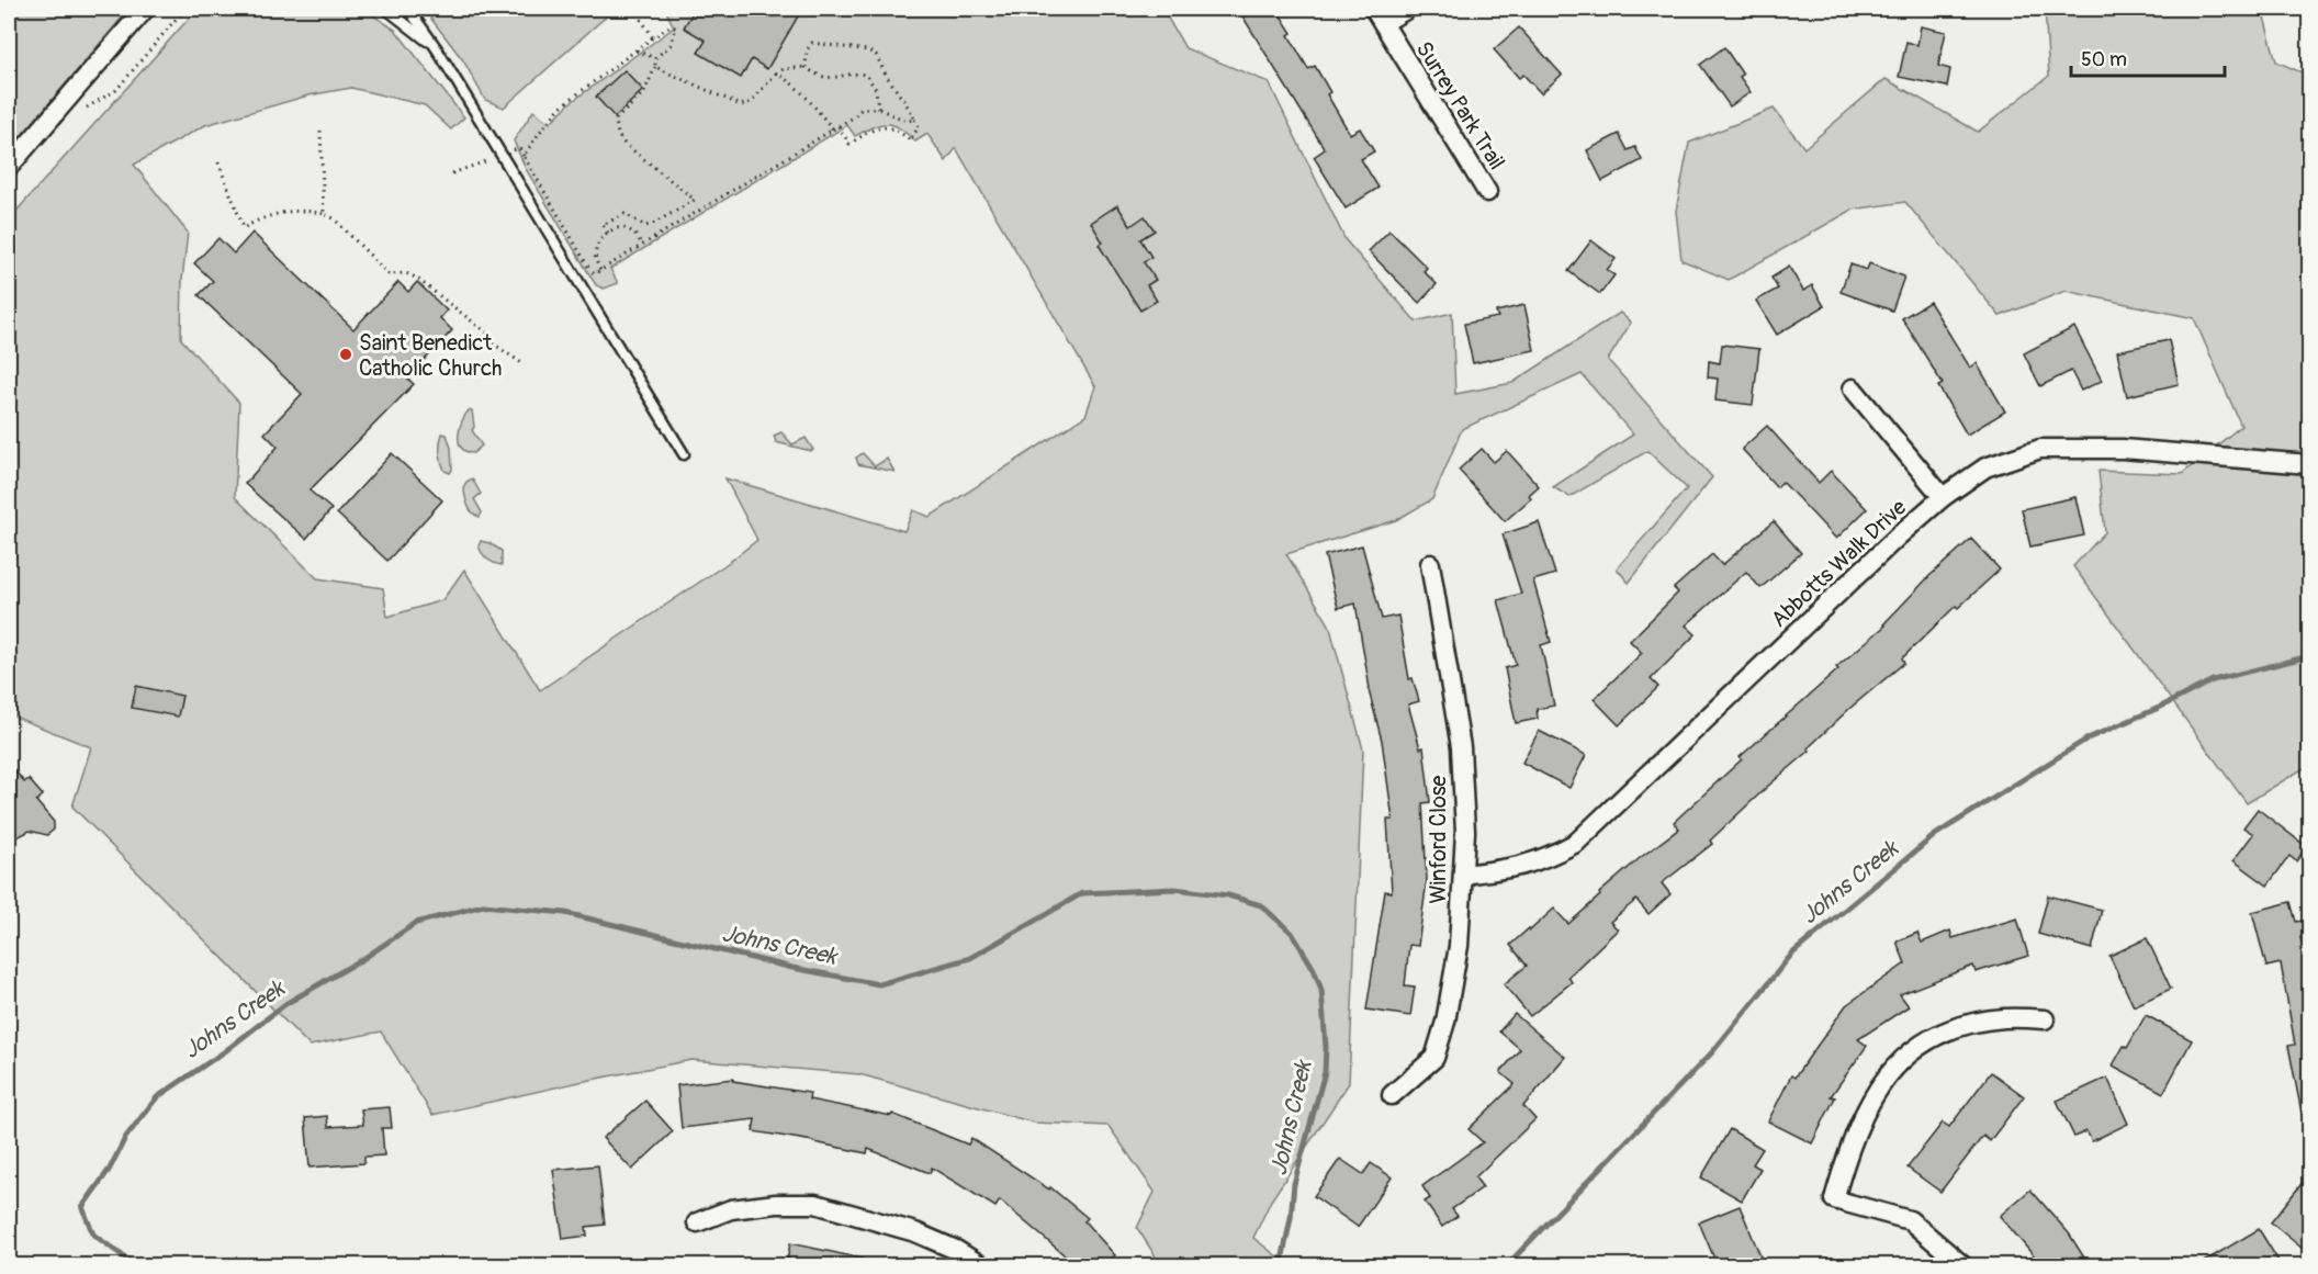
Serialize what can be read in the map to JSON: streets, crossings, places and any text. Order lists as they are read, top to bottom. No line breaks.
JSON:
{"streets":{"street":["Surrey Park Trail","Abbotts Walk Drive","Winford Close"]},"crossings":[["Abbotts Walk Drive","Winford Close"]],"water":["Johns Creek"],"places":["Saint Benedict Catholic Church"],"scale_bar":"50 m"}
